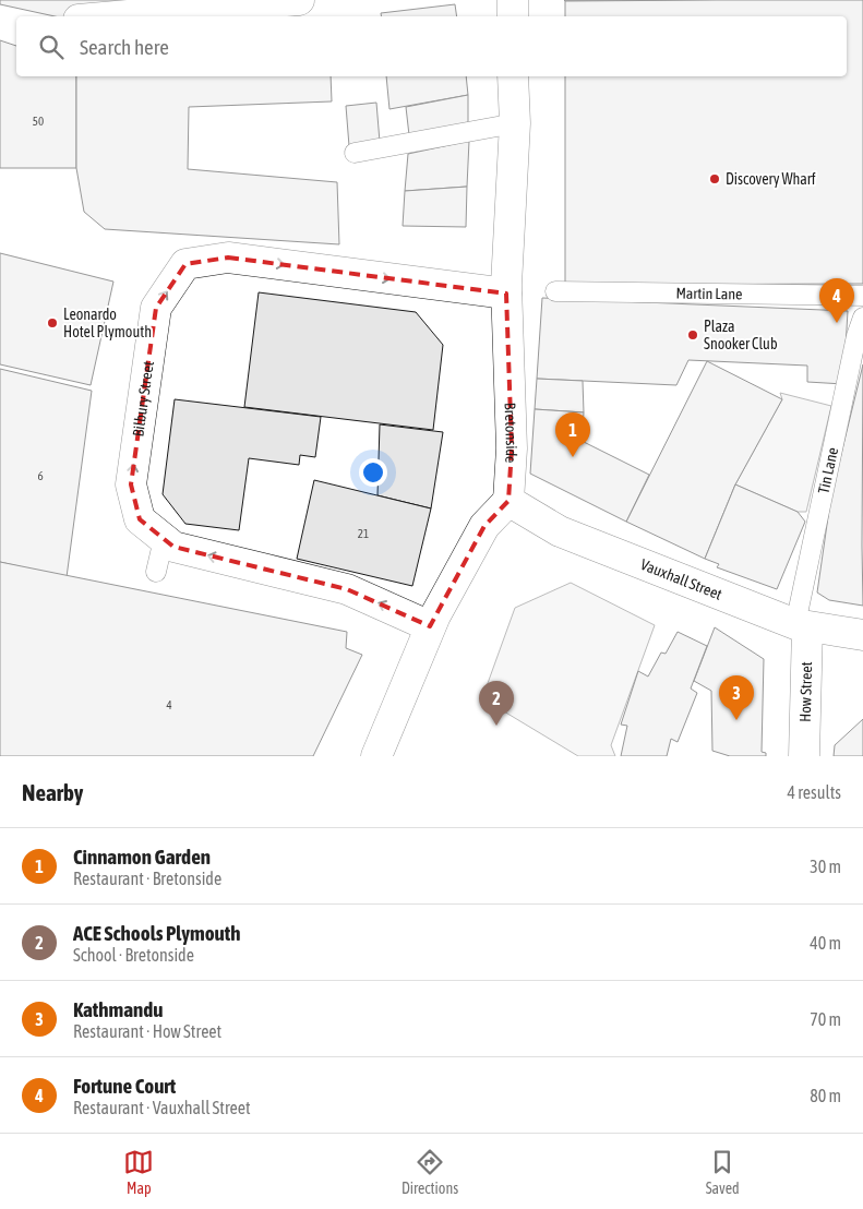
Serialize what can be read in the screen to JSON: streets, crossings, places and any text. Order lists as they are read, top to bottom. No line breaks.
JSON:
{"streets":{"street":["Bilbury Street","Bretonside","Vauxhall Street","How Street"],"lane":["Martin Lane","Tin Lane"]},"crossings":[["Bilbury Street","Bretonside"],["Bretonside","Vauxhall Street"],["Tin Lane","Vauxhall Street"],["Tin Lane","How Street"],["Vauxhall Street","How Street"]],"places":["Discovery Wharf","Leonardo Hotel Plymouth","Plaza Snooker Club"],"house_numbers":["50","6","21","4"],"page":{"search":"Search here","pins":["4","1","3","2"],"heading":["Nearby","4 results"],"list":[{"mark":"1","name":"Cinnamon Garden","note":"Restaurant · Bretonside","value":"30 m"},{"mark":"2","name":"ACE Schools Plymouth","note":"School · Bretonside","value":"40 m"},{"mark":"3","name":"Kathmandu","note":"Restaurant · How Street","value":"70 m"},{"mark":"4","name":"Fortune Court","note":"Restaurant · Vauxhall Street","value":"80 m"}],"nav":["Map","Directions","Saved"]}}
